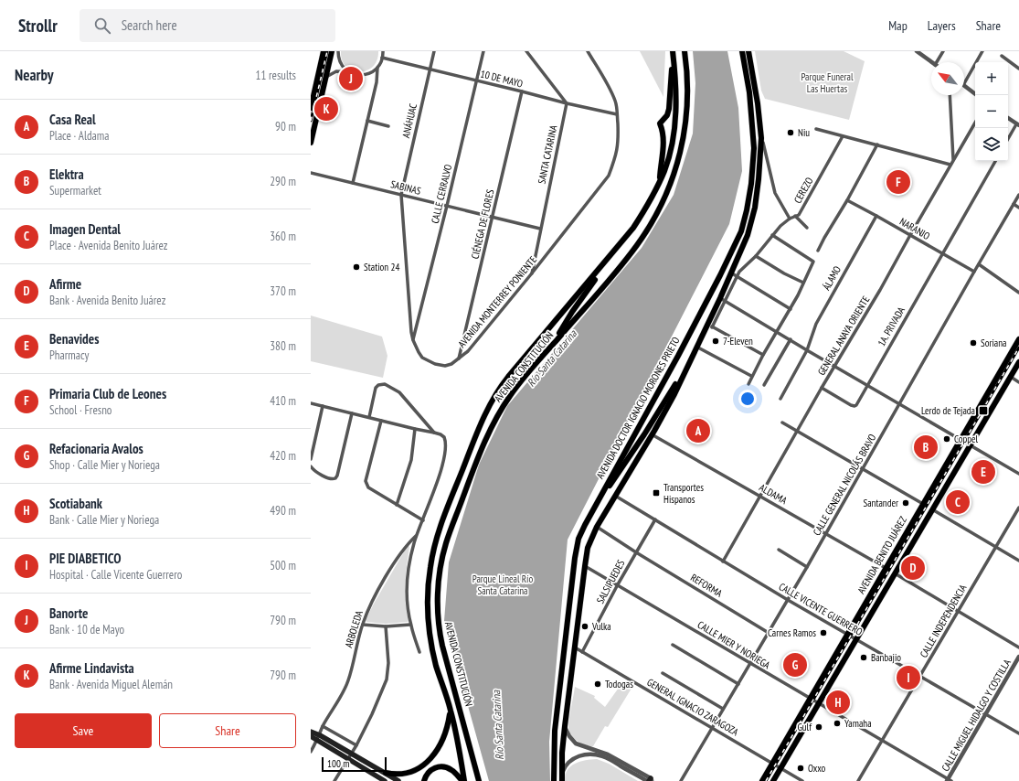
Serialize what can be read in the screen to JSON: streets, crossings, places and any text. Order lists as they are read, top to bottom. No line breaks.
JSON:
{"streets":{"main road":["AVENIDA CONSTITUCIÓN","AVENIDA DOCTOR IGNACIO MORONES PRIETO","AVENIDA BENITO JUÁREZ"],"street":["10 DE MAYO","ANÁHUAC","SANTA CATARINA","SABINAS","CEREZO","CALLE CERRALVO","CIÉNEGA DE FLORES","NARANJO","ÁLAMO","AVENIDA MONTERREY PONIENTE","1A. PRIVADA","GENERAL ANAYA ORIENTE","CALLE GENERAL NICOLÁS BRAVO","ALDAMA","SALSIPUEDES","REFORMA","CALLE VICENTE GUERRERO","CALLE INDEPENDENCIA","ARBOLEDA","CALLE MIER Y NORIEGA","GENERAL IGNACIO ZARAGOZA","CALLE MIGUEL HIDALGO Y COSTILLA"]},"crossings":[["10 DE MAYO","ANÁHUAC"],["10 DE MAYO","SANTA CATARINA"],["10 DE MAYO","CALLE CERRALVO"],["10 DE MAYO","CIÉNEGA DE FLORES"],["10 DE MAYO","AVENIDA MONTERREY PONIENTE"],["ANÁHUAC","SABINAS"],["ANÁHUAC","AVENIDA MONTERREY PONIENTE"],["SANTA CATARINA","SABINAS"],["SANTA CATARINA","AVENIDA MONTERREY PONIENTE"],["SABINAS","CALLE CERRALVO"],["SABINAS","CIÉNEGA DE FLORES"],["SABINAS","AVENIDA MONTERREY PONIENTE"],["CALLE CERRALVO","AVENIDA MONTERREY PONIENTE"],["CIÉNEGA DE FLORES","AVENIDA MONTERREY PONIENTE"],["NARANJO","ÁLAMO"],["NARANJO","1A. PRIVADA"],["NARANJO","GENERAL ANAYA ORIENTE"],["NARANJO","CALLE GENERAL NICOLÁS BRAVO"],["1A. PRIVADA","GENERAL ANAYA ORIENTE"],["GENERAL ANAYA ORIENTE","ALDAMA"],["GENERAL ANAYA ORIENTE","CALLE VICENTE GUERRERO"],["CALLE GENERAL NICOLÁS BRAVO","ALDAMA"],["CALLE GENERAL NICOLÁS BRAVO","REFORMA"],["CALLE GENERAL NICOLÁS BRAVO","CALLE VICENTE GUERRERO"],["CALLE GENERAL NICOLÁS BRAVO","CALLE MIER Y NORIEGA"],["CALLE GENERAL NICOLÁS BRAVO","GENERAL IGNACIO ZARAGOZA"],["ALDAMA","AVENIDA BENITO JUÁREZ"],["AVENIDA BENITO JUÁREZ","CALLE VICENTE GUERRERO"],["AVENIDA BENITO JUÁREZ","CALLE MIER Y NORIEGA"],["AVENIDA BENITO JUÁREZ","GENERAL IGNACIO ZARAGOZA"],["SALSIPUEDES","REFORMA"],["SALSIPUEDES","CALLE VICENTE GUERRERO"],["SALSIPUEDES","CALLE MIER Y NORIEGA"],["SALSIPUEDES","GENERAL IGNACIO ZARAGOZA"],["CALLE VICENTE GUERRERO","CALLE INDEPENDENCIA"],["CALLE VICENTE GUERRERO","CALLE MIGUEL HIDALGO Y COSTILLA"],["CALLE INDEPENDENCIA","CALLE MIER Y NORIEGA"],["CALLE MIER Y NORIEGA","CALLE MIGUEL HIDALGO Y COSTILLA"]],"water":["Río Santa Catarina"],"parks":["Parque Funeral Las Huertas","Parque Lineal Río Santa Catarina"],"places":{"other":["Niu","Station 24","7-Eleven","Soriana","Coppel","Santander","Vulka","Carnes Ramos","Banbajio","Todogas","Yamaha","Gulf","Oxxo"],"transit":["Lerdo de Tejada","Transportes Hispanos"]},"scale_bar":"100 m","north":"top left","page":{"header":"Strollr","search":"Search here","nav":["Map","Layers","Share"],"heading":["Nearby","11 results"],"map_buttons":["+","−"],"pins":["J","K","F","A","B","E","C","D","G","I","H"],"list":[{"mark":"A","name":"Casa Real","note":"Place · Aldama","value":"90 m"},{"mark":"B","name":"Elektra","note":"Supermarket","value":"290 m"},{"mark":"C","name":"Imagen Dental","note":"Place · Avenida Benito Juárez","value":"360 m"},{"mark":"D","name":"Afirme","note":"Bank · Avenida Benito Juárez","value":"370 m"},{"mark":"E","name":"Benavides","note":"Pharmacy","value":"380 m"},{"mark":"F","name":"Primaria Club de Leones","note":"School · Fresno","value":"410 m"},{"mark":"G","name":"Refacionaria Avalos","note":"Shop · Calle Mier y Noriega","value":"420 m"},{"mark":"H","name":"Scotiabank","note":"Bank · Calle Mier y Noriega","value":"490 m"},{"mark":"I","name":"PIE DIABETICO","note":"Hospital · Calle Vicente Guerrero","value":"500 m"},{"mark":"J","name":"Banorte","note":"Bank · 10 de Mayo","value":"790 m"},{"mark":"K","name":"Afirme Lindavista","note":"Bank · Avenida Miguel Alemán","value":"790 m"}],"buttons":["Save","Share"],"scale":"100 m"}}
